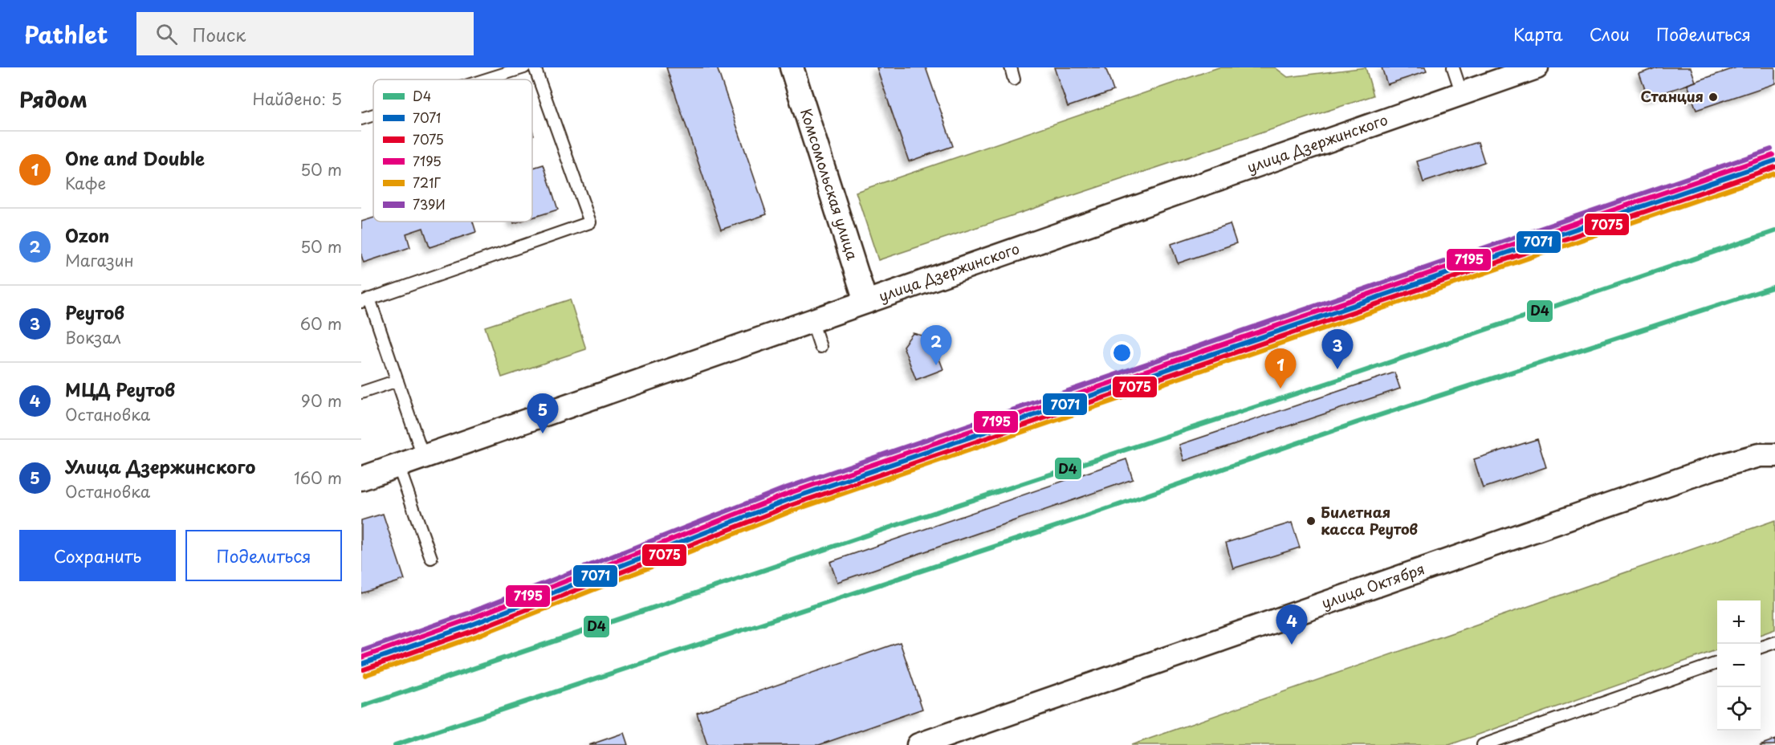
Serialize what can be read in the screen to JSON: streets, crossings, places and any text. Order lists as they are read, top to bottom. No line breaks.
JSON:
{"streets":{"street":["улица Дзержинского","Комсомольская улица","улица Октября"]},"crossings":[["улица Дзержинского","Комсомольская улица"]],"places":["Станция","Билетная касса Реутов"],"lines":["transit line 739И","transit line 7195","transit line 7071","transit line 7075","transit line 721Г","transit line D4"],"legend":["D4","7071","7075","7195","721Г","739И"],"page":{"header":"Pathlet","search":"Поиск","nav":["Карта","Слои","Поделиться"],"heading":["Рядом","Найдено: 5"],"list":[{"mark":"1","name":"One and Double","note":"Кафе","value":"50 m"},{"mark":"2","name":"Ozon","note":"Магазин","value":"50 m"},{"mark":"3","name":"Реутов","note":"Вокзал","value":"60 m"},{"mark":"4","name":"МЦД Реутов","note":"Остановка","value":"90 m"},{"mark":"5","name":"Улица Дзержинского","note":"Остановка","value":"160 m"}],"pins":["2","3","1","5","4"],"buttons":["Сохранить","Поделиться"],"map_buttons":["+","−"]}}
